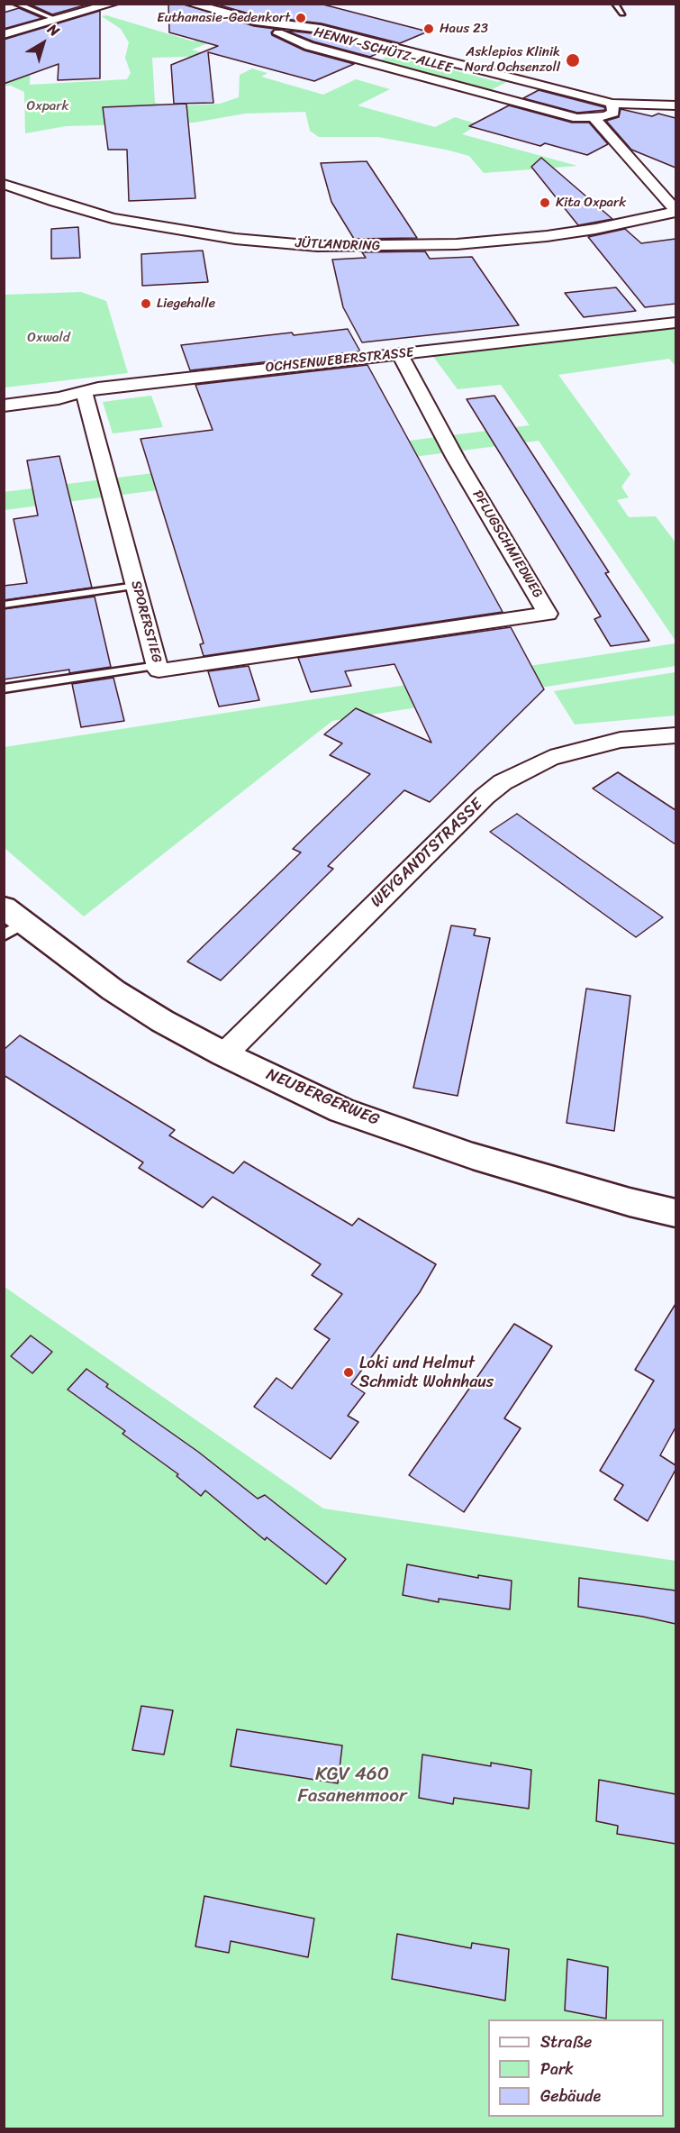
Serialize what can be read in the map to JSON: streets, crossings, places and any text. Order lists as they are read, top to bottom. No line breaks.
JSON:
{"streets":{"street":["HENNY-SCHÜTZ-ALLEE","JÜTLANDRING","OCHSENWEBERSTRASSE","PFLUGSCHMIEDWEG","SPORERSTIEG","WEYGANDTSTRASSE","NEUBERGERWEG"]},"crossings":[["OCHSENWEBERSTRASSE","PFLUGSCHMIEDWEG"],["OCHSENWEBERSTRASSE","SPORERSTIEG"],["PFLUGSCHMIEDWEG","SPORERSTIEG"],["WEYGANDTSTRASSE","NEUBERGERWEG"]],"parks":["Oxpark","Oxwald","KGV 460 Fasanenmoor"],"places":["Euthanasie-Gedenkort","Haus 23","Asklepios Klinik Nord Ochsenzoll","Kita Oxpark","Liegehalle","Loki und Helmut Schmidt Wohnhaus"],"legend":["Straße","Park","Gebäude"],"north":"top right"}
